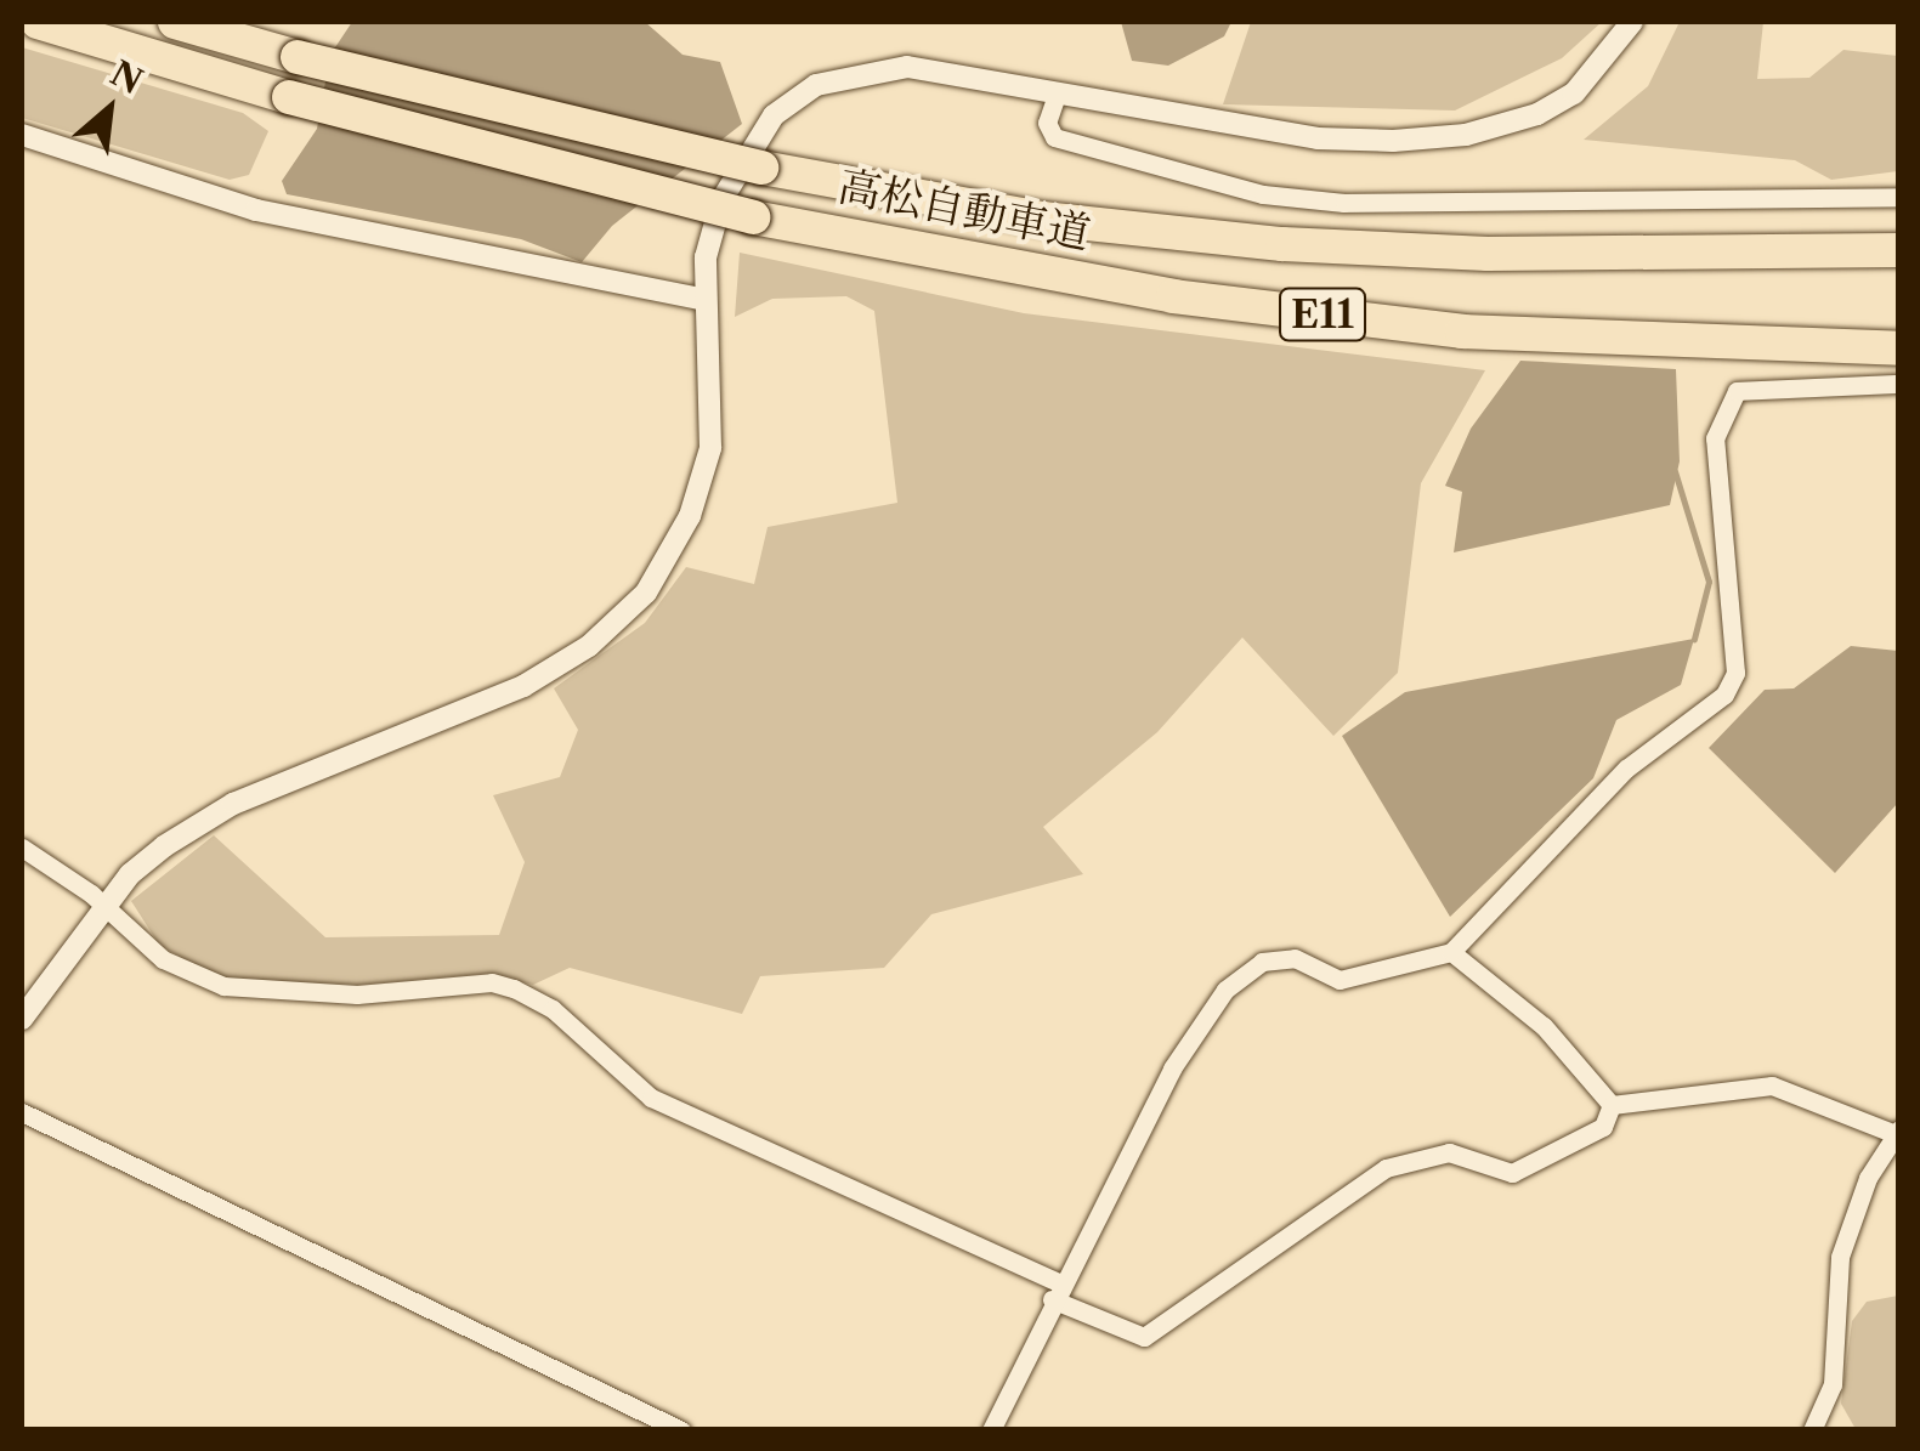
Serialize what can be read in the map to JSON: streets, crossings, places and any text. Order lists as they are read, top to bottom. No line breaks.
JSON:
{"streets":{"highway":["高松自動車道","E11"]},"north":"top right"}
